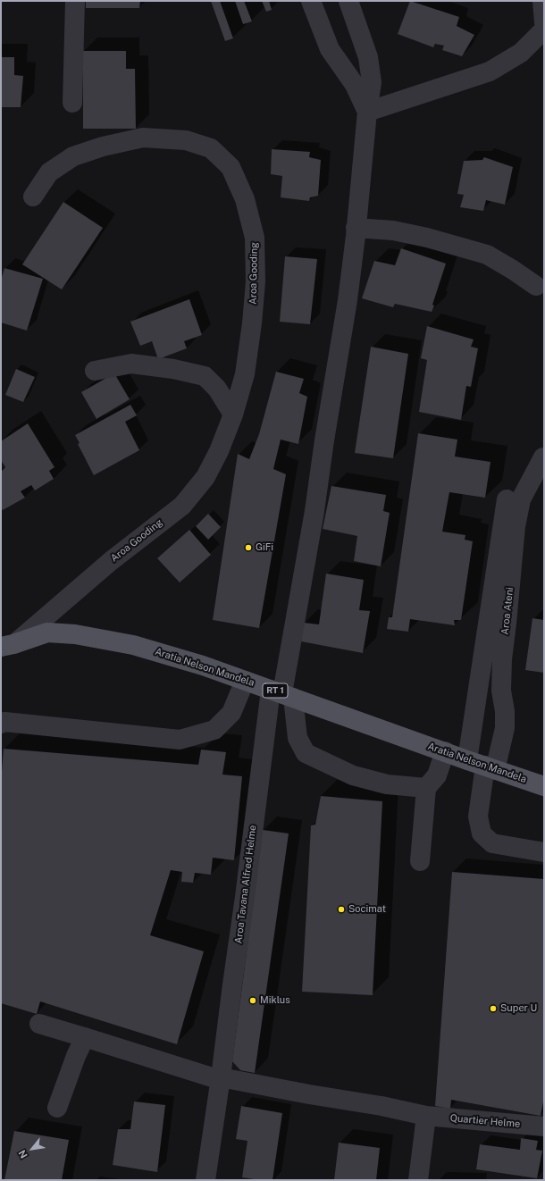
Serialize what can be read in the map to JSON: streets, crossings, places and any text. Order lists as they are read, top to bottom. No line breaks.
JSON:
{"streets":{"main road":["Aratia Nelson Mandela","RT 1"],"street":["Aroa Gooding","Aroa Ateni","Aroa Tavana Alfred Helme","Quartier Helme"]},"crossings":[["Aroa Gooding","Aratia Nelson Mandela"],["Aroa Ateni","Aratia Nelson Mandela"],["Aratia Nelson Mandela","Aroa Tavana Alfred Helme"],["Aroa Tavana Alfred Helme","Quartier Helme"]],"places":["GiFi","Socimat","Miklus","Super U"],"north":"bottom left"}
